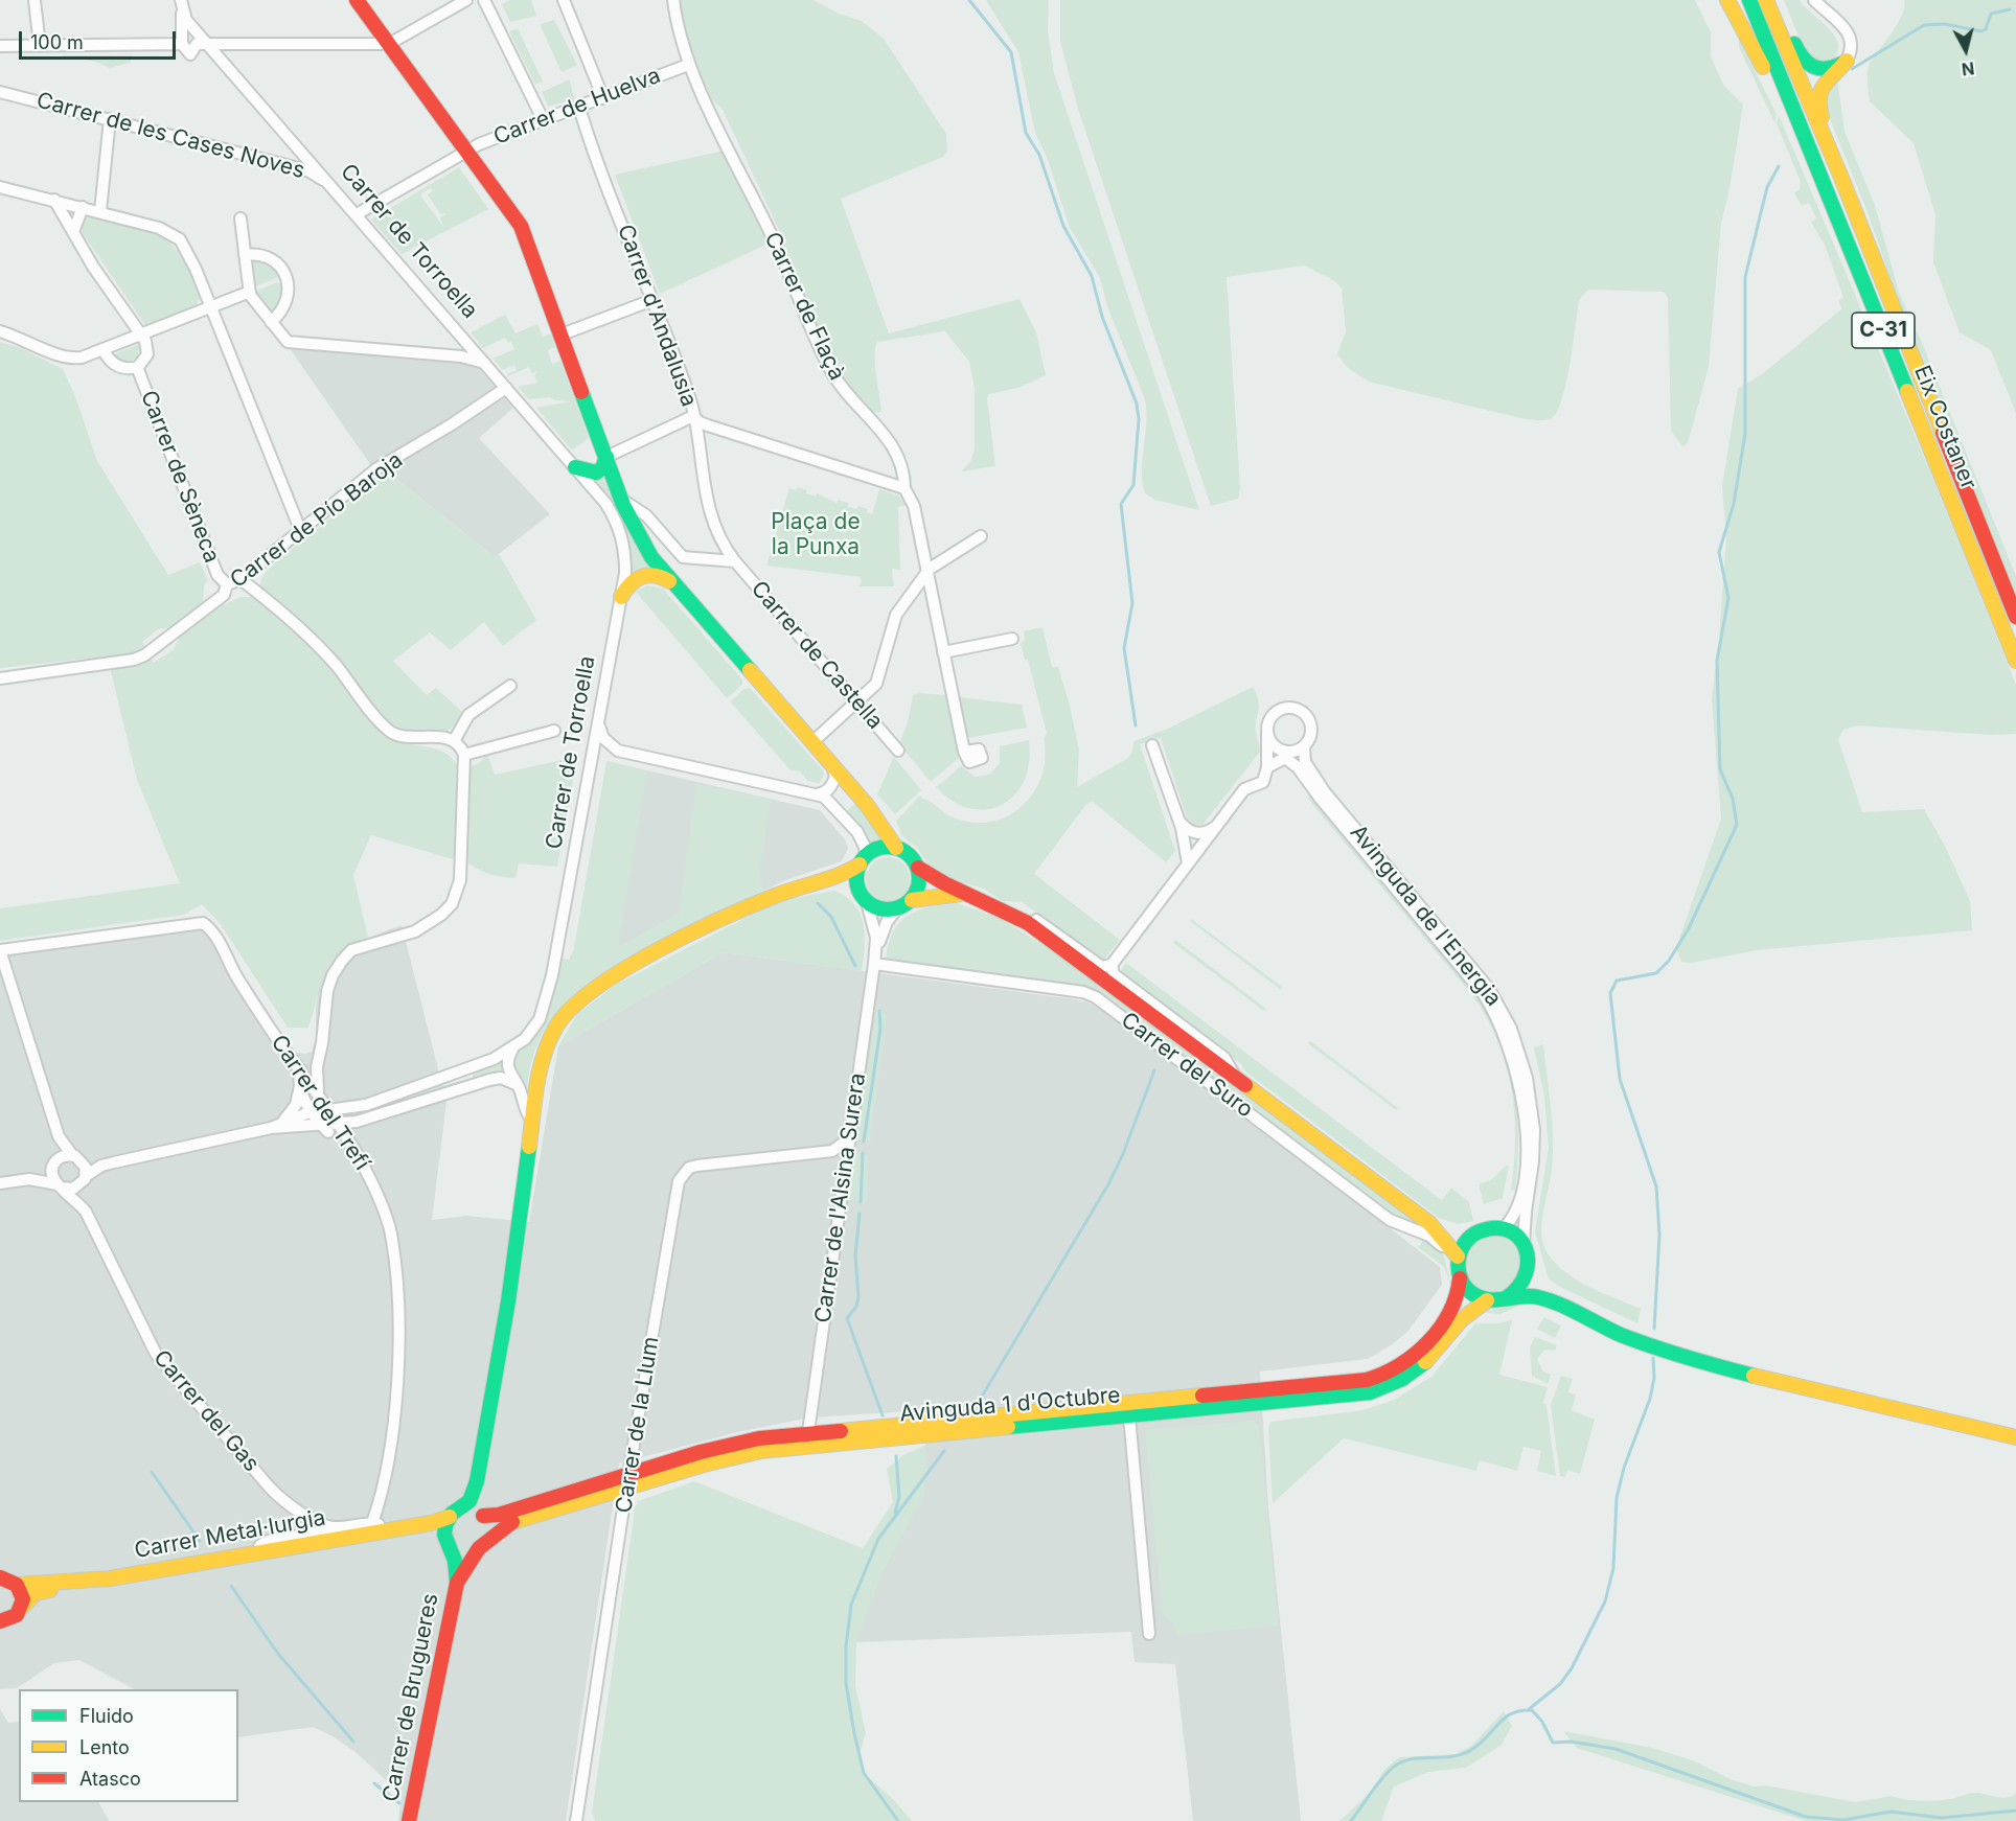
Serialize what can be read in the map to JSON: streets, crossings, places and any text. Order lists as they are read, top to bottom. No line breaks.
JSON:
{"streets":{"main road":["C-31","Eix Costaner","Avinguda 1 d'Octubre","Carrer Metal·lurgia","Carrer de Brugueres"],"street":["Carrer de Huelva","Carrer de les Cases Noves","Carrer de Torroella","Carrer de Flaçà","Carrer d'Andalusia","Carrer de Sèneca","Carrer de Pío Baroja","Carrer de Castella","Avinguda de l'Energia","Carrer del Suro","Carrer del Trefí","Carrer de l'Alsina Surera","Carrer del Gas","Carrer de la Llum"]},"crossings":[["Carrer de Huelva","Carrer de Torroella"],["Carrer de Huelva","Carrer de Flaçà"],["Carrer de Huelva","Carrer d'Andalusia"],["Carrer de les Cases Noves","Carrer de Torroella"],["Carrer de Torroella","Carrer de Pío Baroja"],["Carrer d'Andalusia","Carrer de Castella"],["Carrer de Sèneca","Carrer de Pío Baroja"],["Avinguda de l'Energia","Carrer del Suro"],["Avinguda de l'Energia","Avinguda 1 d'Octubre"],["Carrer del Suro","Carrer de l'Alsina Surera"],["Carrer del Suro","Avinguda 1 d'Octubre"],["Carrer de l'Alsina Surera","Avinguda 1 d'Octubre"],["Avinguda 1 d'Octubre","Carrer de la Llum"]],"parks":["Plaça de la Punxa"],"legend":["Fluido","Lento","Atasco"],"scale_bar":"100 m","north":"bottom"}
